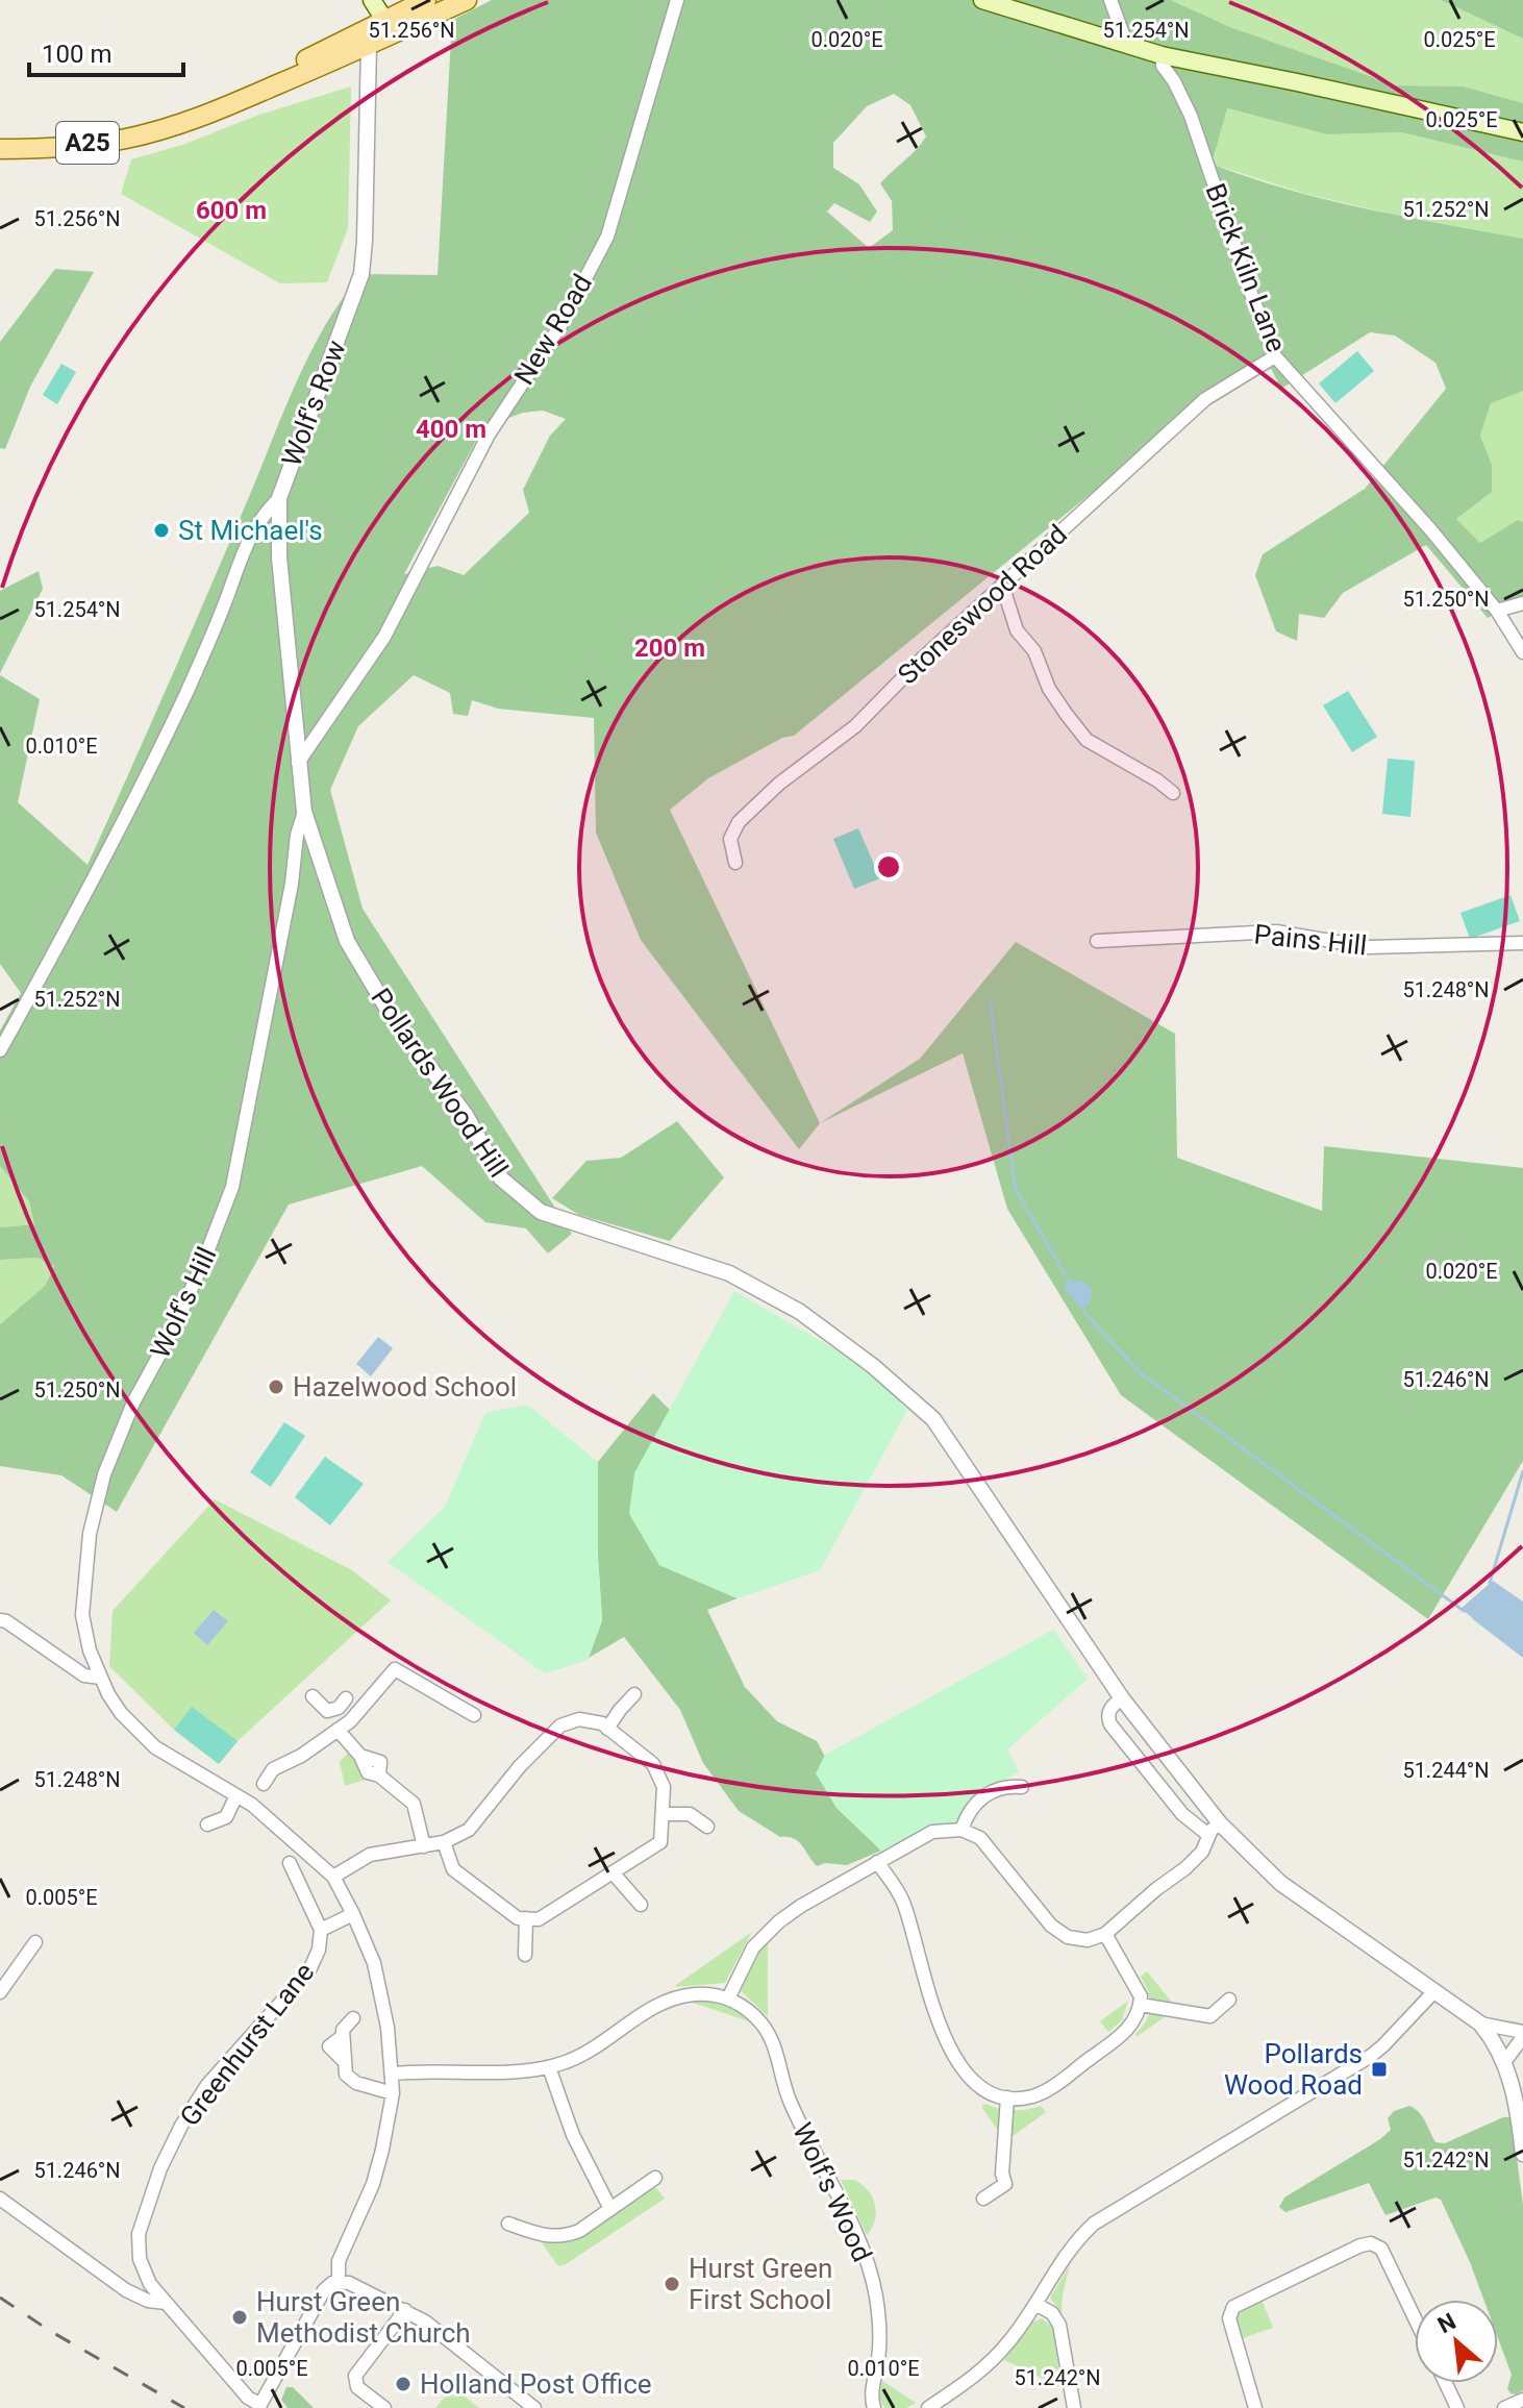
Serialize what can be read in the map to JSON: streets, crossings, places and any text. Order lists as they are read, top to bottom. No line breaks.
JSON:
{"streets":{"main road":["A25"],"street":["Brick Kiln Lane","New Road","Wolf's Row","Stoneswood Road","Pains Hill","Pollards Wood Hill","Wolf's Hill","Greenhurst Lane","Wolf's Wood"]},"crossings":[["A25","Wolf's Row"],["Brick Kiln Lane","Stoneswood Road"],["New Road","Wolf's Row"],["New Road","Pollards Wood Hill"],["Wolf's Row","Pollards Wood Hill"],["Pollards Wood Hill","Wolf's Hill"],["Wolf's Hill","Greenhurst Lane"]],"places":{"other":["St Michael's","Hazelwood School","Hurst Green First School","Hurst Green Methodist Church","Holland Post Office"],"transit":["Pollards Wood Road"]},"scale_bar":"100 m","north":"top left","coordinates":["51.256°N","51.254°N","0.020°E","0.025°E","51.252°N","51.250°N","0.010°E","51.248°N","51.246°N","51.244°N","0.005°E","51.242°N"],"rings":["600 m","400 m","200 m"]}
